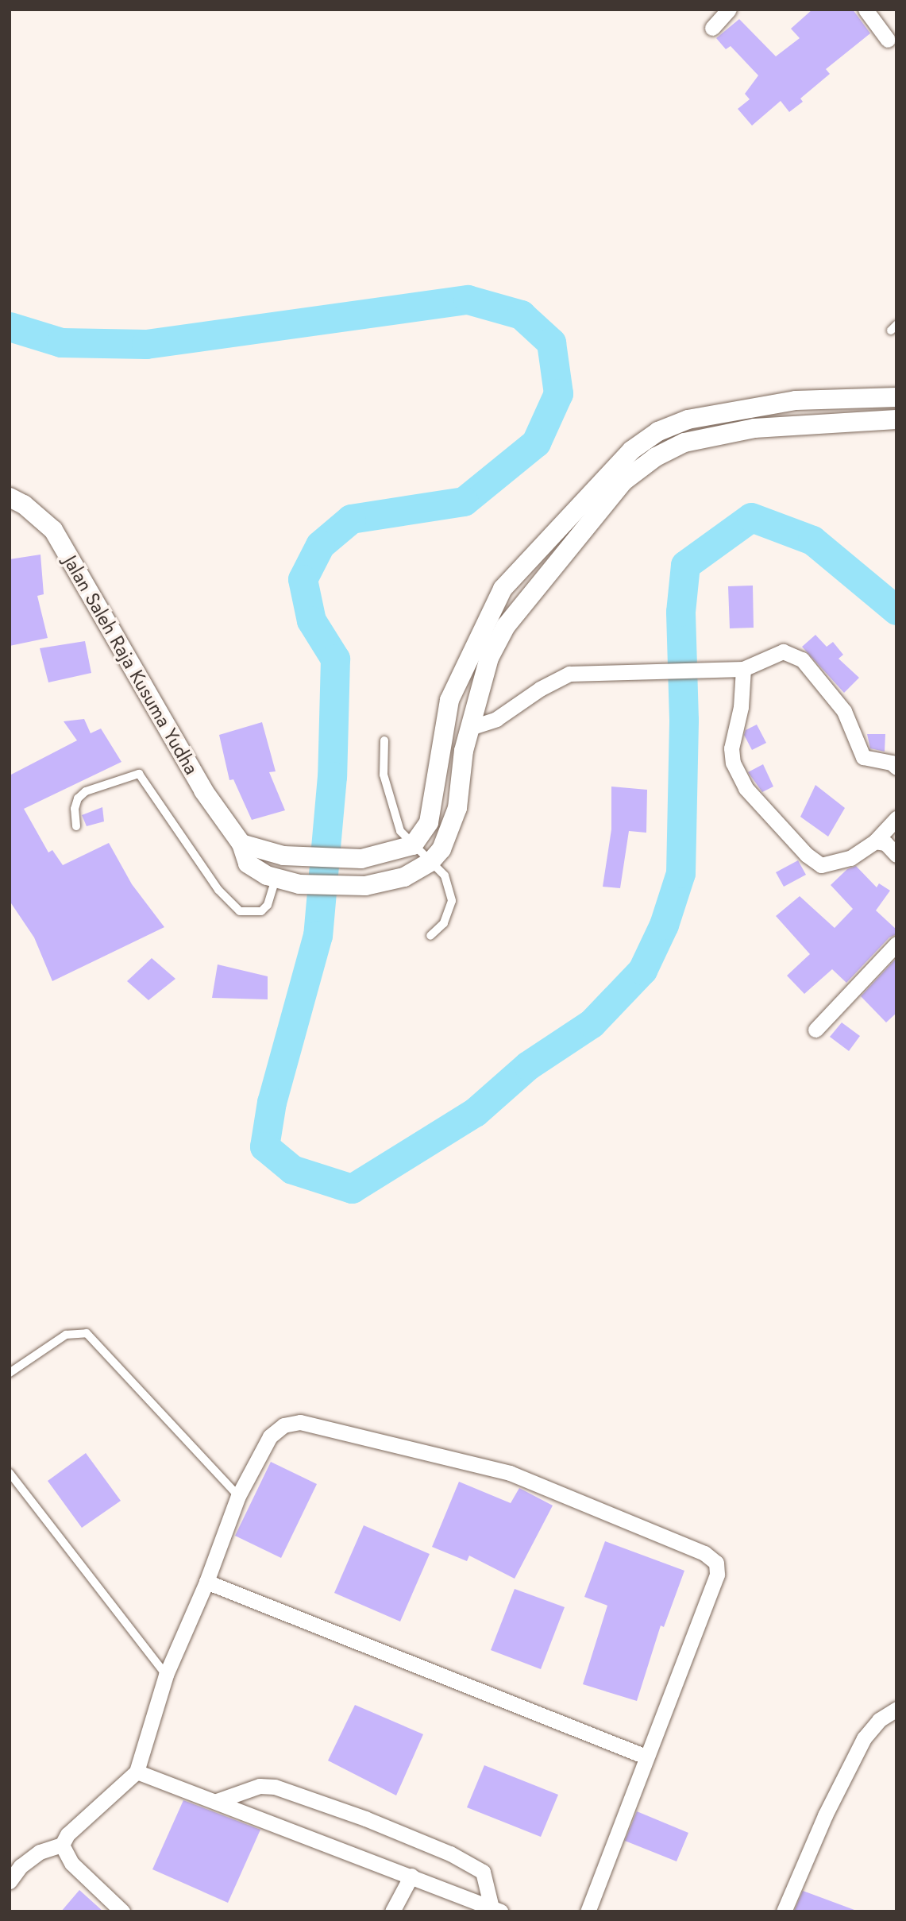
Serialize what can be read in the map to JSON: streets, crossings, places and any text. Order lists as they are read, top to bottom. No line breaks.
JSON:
{"streets":{"street":["Jalan Saleh Raja Kusuma Yudha"]}}
